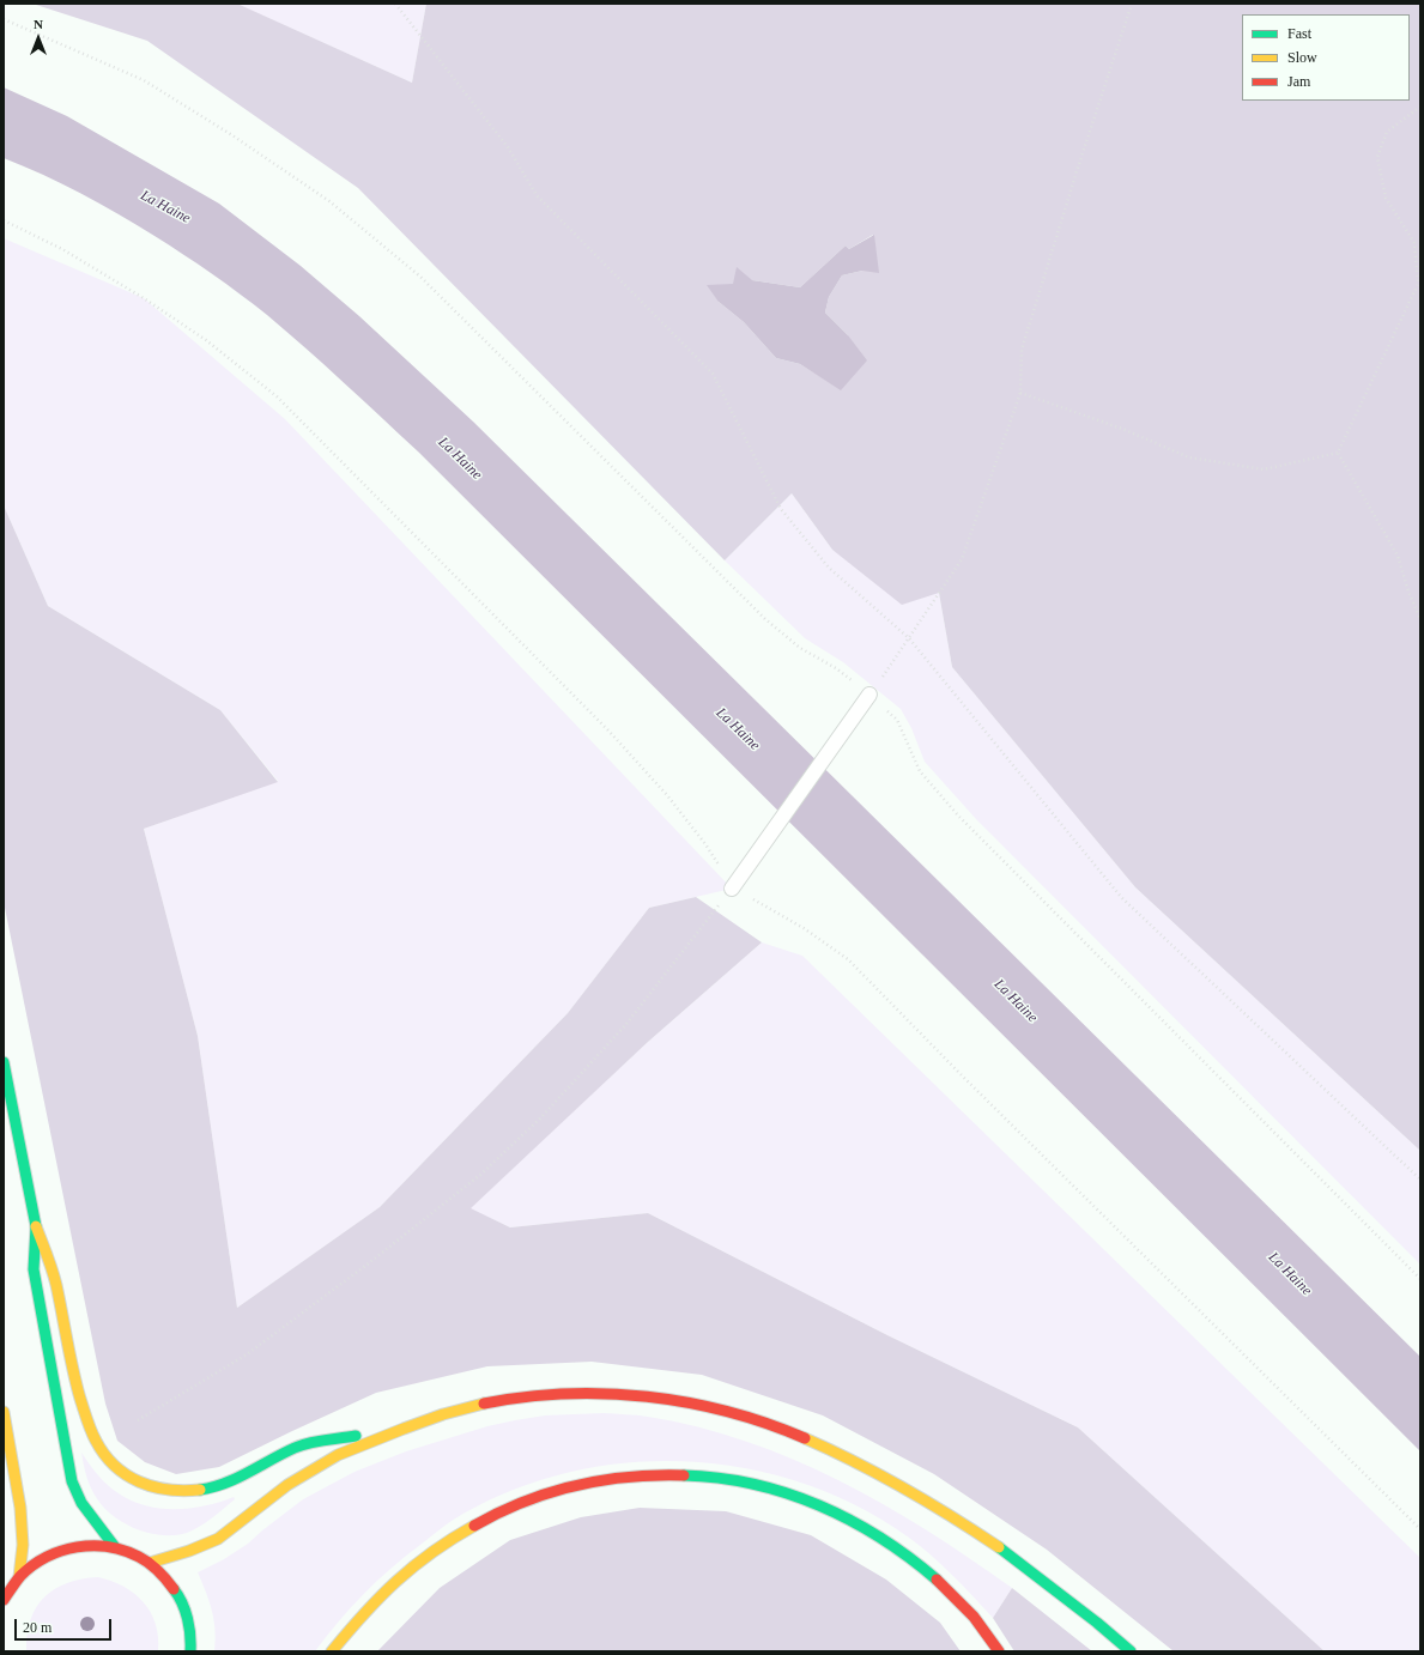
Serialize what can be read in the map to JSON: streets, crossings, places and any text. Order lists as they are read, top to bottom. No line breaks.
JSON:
{"water":["La Haine"],"legend":["Fast","Slow","Jam"],"scale_bar":"20 m","north":"top"}
